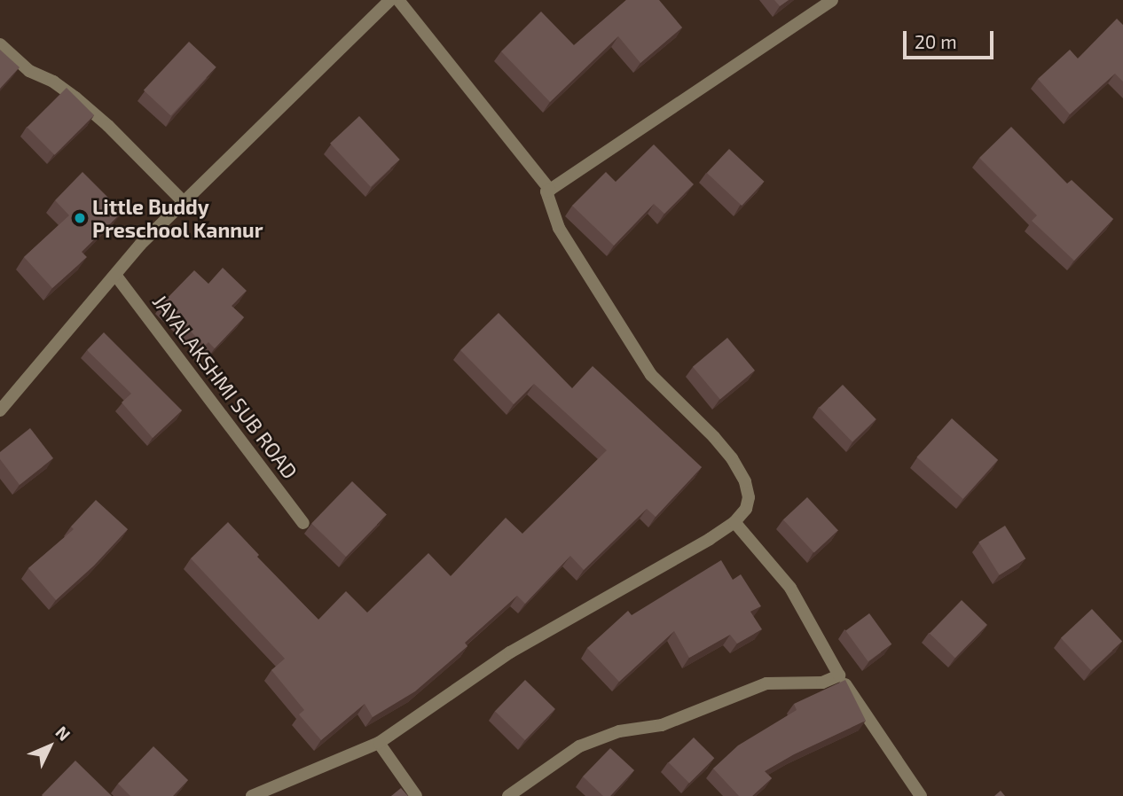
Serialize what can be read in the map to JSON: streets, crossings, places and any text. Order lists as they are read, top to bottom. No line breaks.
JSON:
{"streets":{"street":["JAYALAKSHMI SUB ROAD"]},"places":["Little Buddy Preschool Kannur"],"scale_bar":"20 m","north":"top right"}
